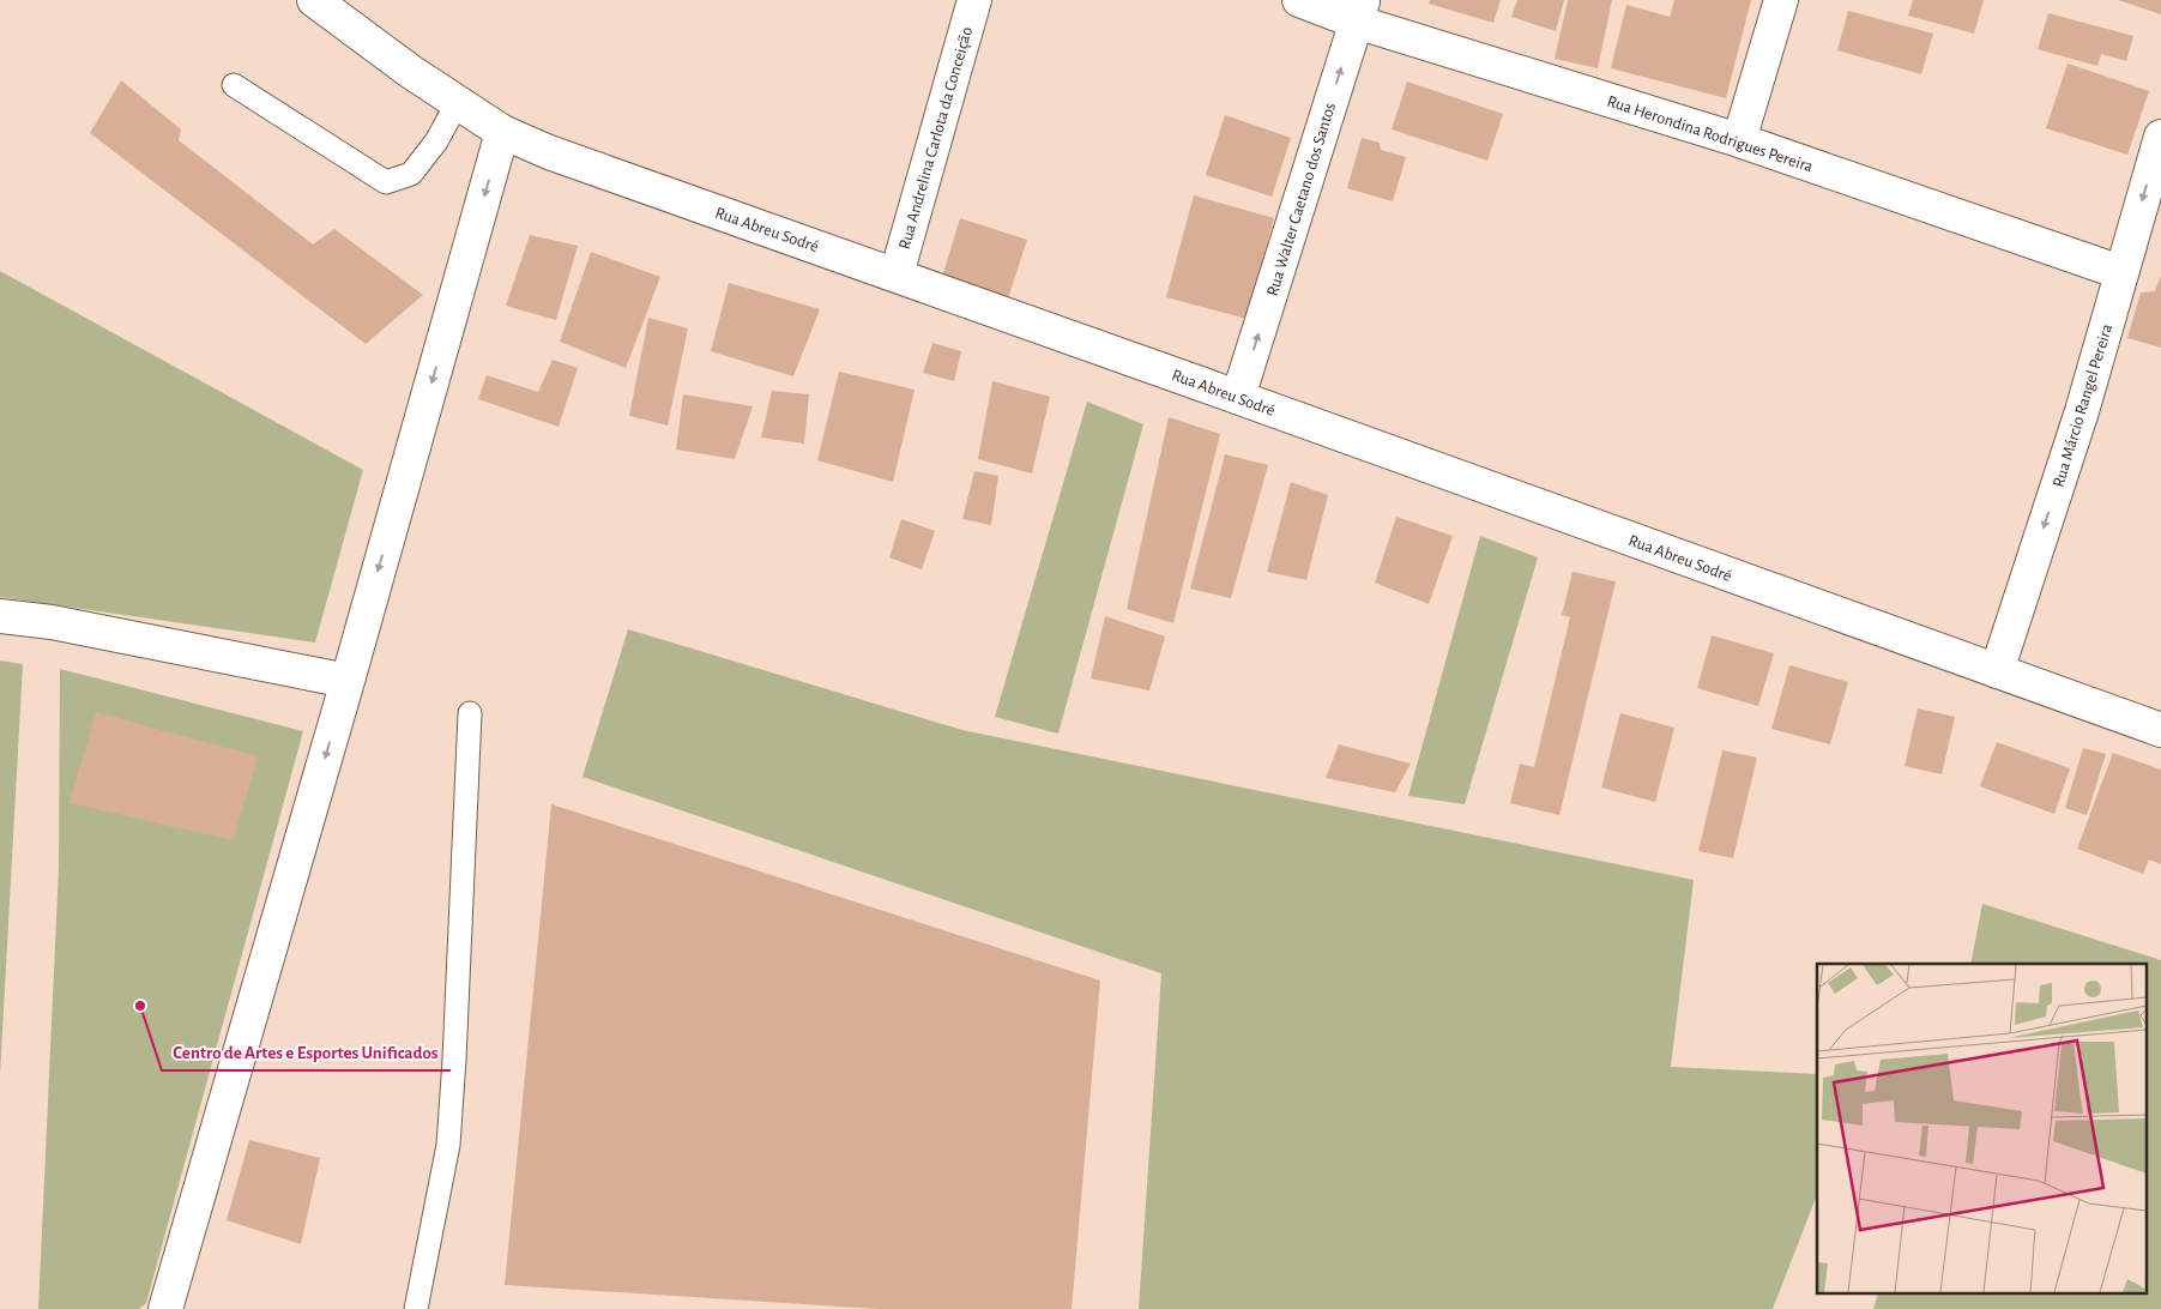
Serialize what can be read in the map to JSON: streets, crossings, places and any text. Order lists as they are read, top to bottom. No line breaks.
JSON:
{"streets":{"street":["Rua Herondina Rodrigues Pereira","Rua Andrelina Carlota da Conceição","Rua Walter Caetano dos Santos","Rua Abreu Sodré","Rua Márcio Rangel Pereira"]},"crossings":[["Rua Herondina Rodrigues Pereira","Rua Walter Caetano dos Santos"],["Rua Herondina Rodrigues Pereira","Rua Márcio Rangel Pereira"],["Rua Andrelina Carlota da Conceição","Rua Abreu Sodré"],["Rua Walter Caetano dos Santos","Rua Abreu Sodré"],["Rua Abreu Sodré","Rua Márcio Rangel Pereira"]],"one_way":["Rua Walter Caetano dos Santos","Rua Márcio Rangel Pereira"],"places":["Centro de Artes e Esportes Unificados"]}
